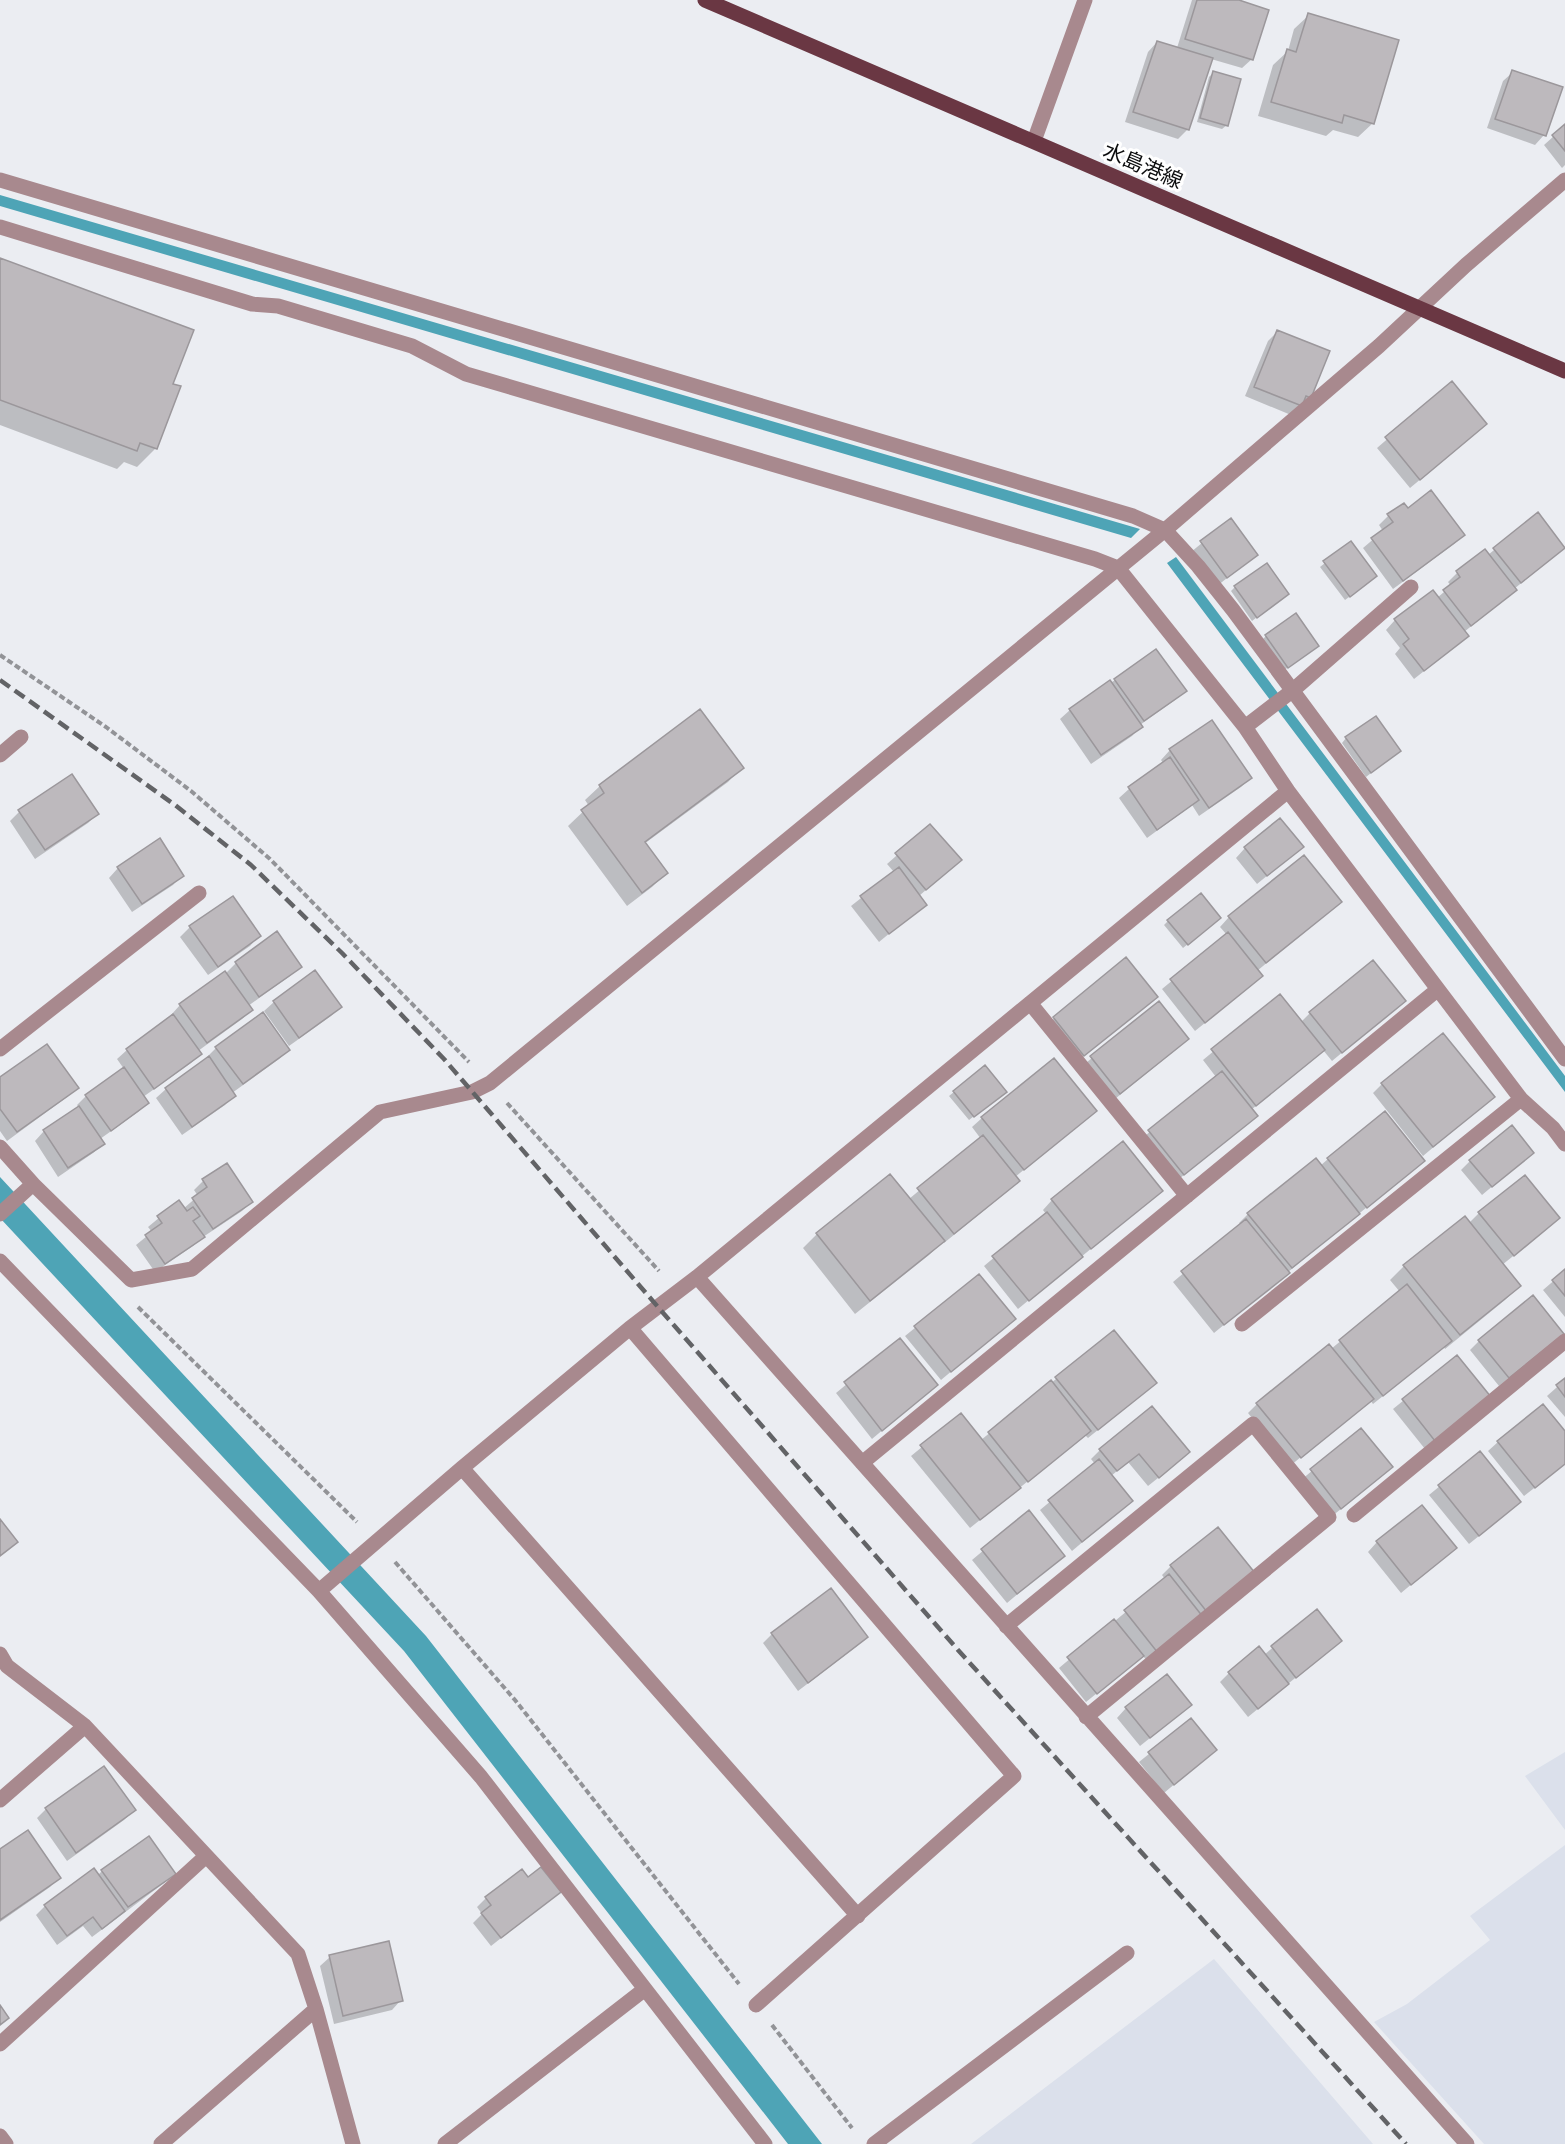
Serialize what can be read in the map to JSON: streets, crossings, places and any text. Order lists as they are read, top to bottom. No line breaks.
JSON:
{"streets":{"main road":["水島港線"]}}
